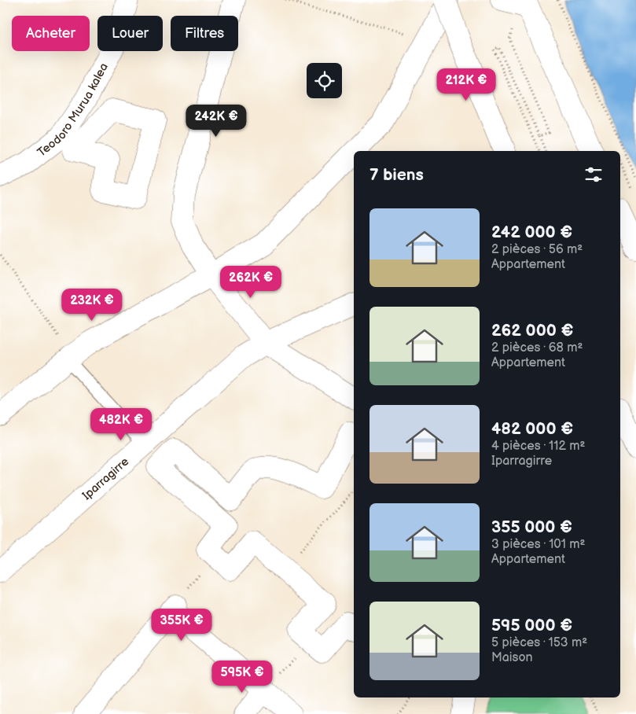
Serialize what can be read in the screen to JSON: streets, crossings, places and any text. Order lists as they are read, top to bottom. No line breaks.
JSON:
{"streets":{"street":["Teodoro Murua kalea","Iparragirre"]},"page":{"chip":["Acheter","Louer","Filtres"],"price":["212K €","242K €","262K €","232K €","482K €","355K €","595K €"],"heading":"7 biens","list":[{"name":"242 000 €","note":"2 pièces · 56 m² · Appartement"},{"name":"262 000 €","note":"2 pièces · 68 m² · Appartement"},{"name":"482 000 €","note":"4 pièces · 112 m² · Iparragirre"},{"name":"355 000 €","note":"3 pièces · 101 m² · Appartement"},{"name":"595 000 €","note":"5 pièces · 153 m² · Maison"}]}}
